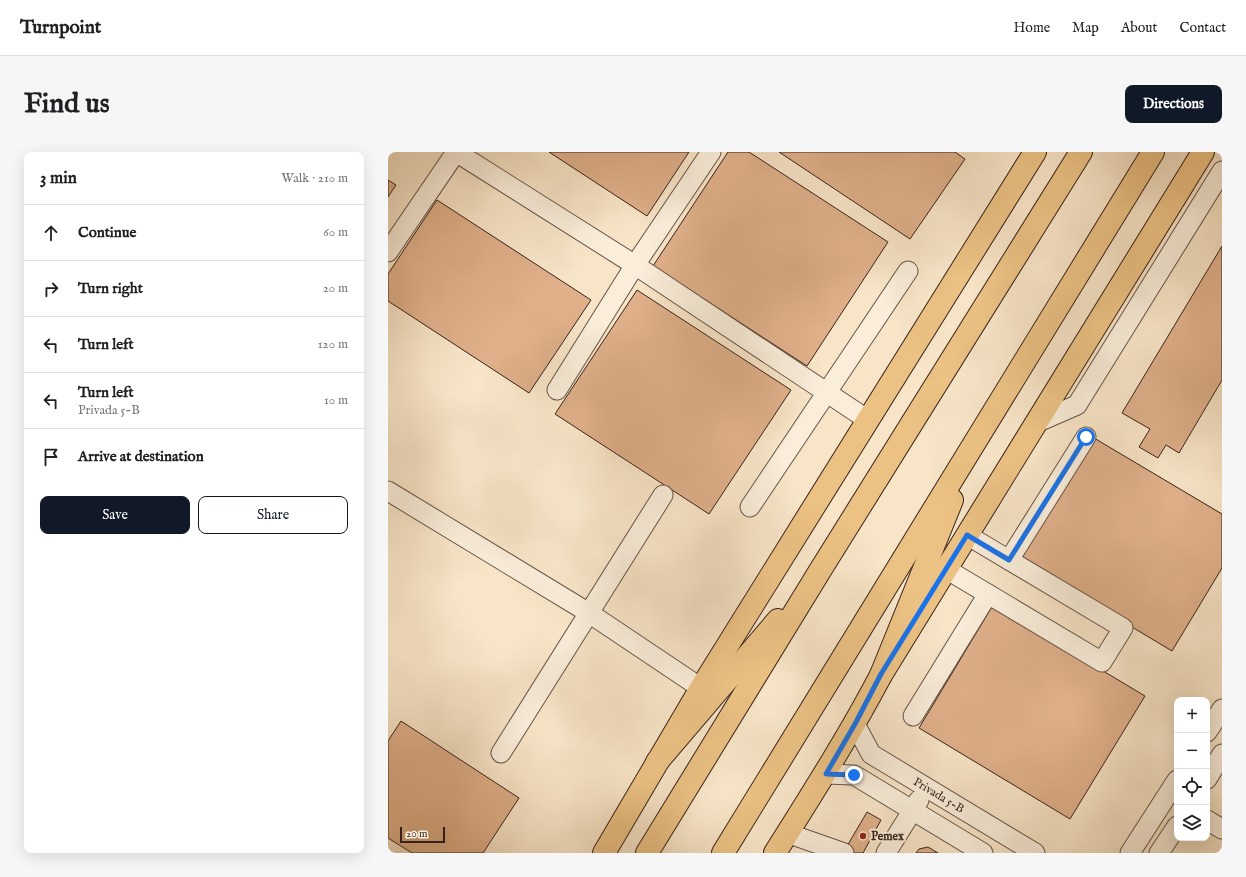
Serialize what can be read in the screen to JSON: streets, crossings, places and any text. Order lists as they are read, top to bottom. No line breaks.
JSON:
{"streets":{"street":["Privada 5-B"]},"places":["Pemex"],"scale_bar":"20 m","page":{"header":"Turnpoint","nav":["Home","Map","About","Contact"],"buttons":["Directions",["Save","Share"]],"title":"Find us","heading":["3 min","Walk · 210 m"],"list":[["Continue","60 m"],["Turn right","20 m"],["Turn left","120 m"],["Turn left","Privada 5-B","10 m"],"Arrive at destination"],"map_buttons":["+","−"],"scale":"20 m"}}
